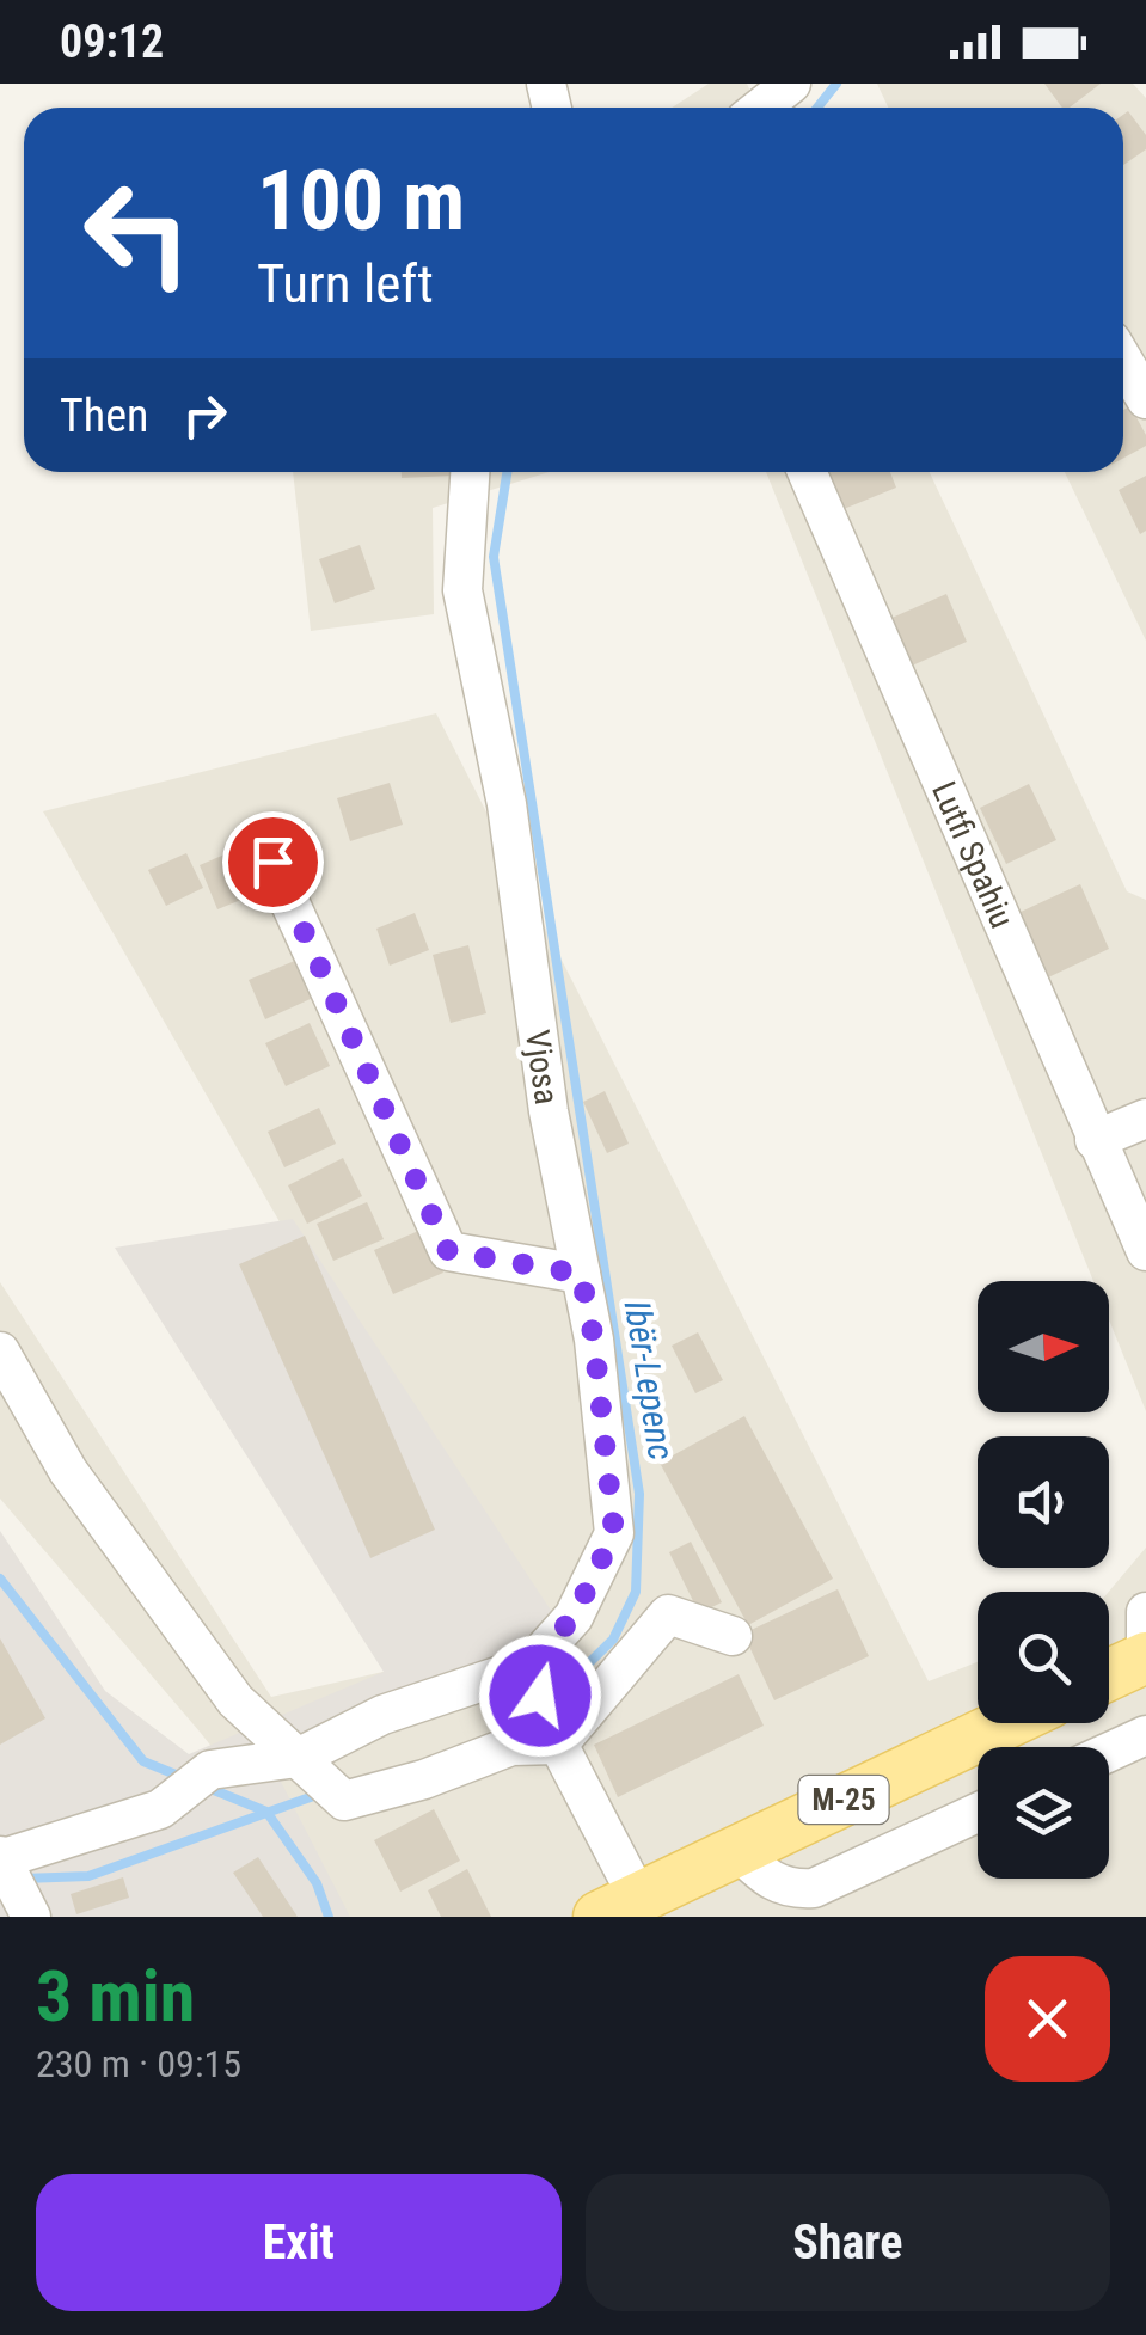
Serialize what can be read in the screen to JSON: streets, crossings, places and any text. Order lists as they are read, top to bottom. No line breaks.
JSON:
{"streets":{"main road":["M-25"],"street":["Lutfi Spahiu","Vjosa"]},"water":["Ibër-Lepenc"],"north":"right","page":{"status":"09:12","turn":["100 m","Turn left"],"then":"Then","heading":["3 min","230 m · 09:15"],"buttons":["Exit","Share"]}}
